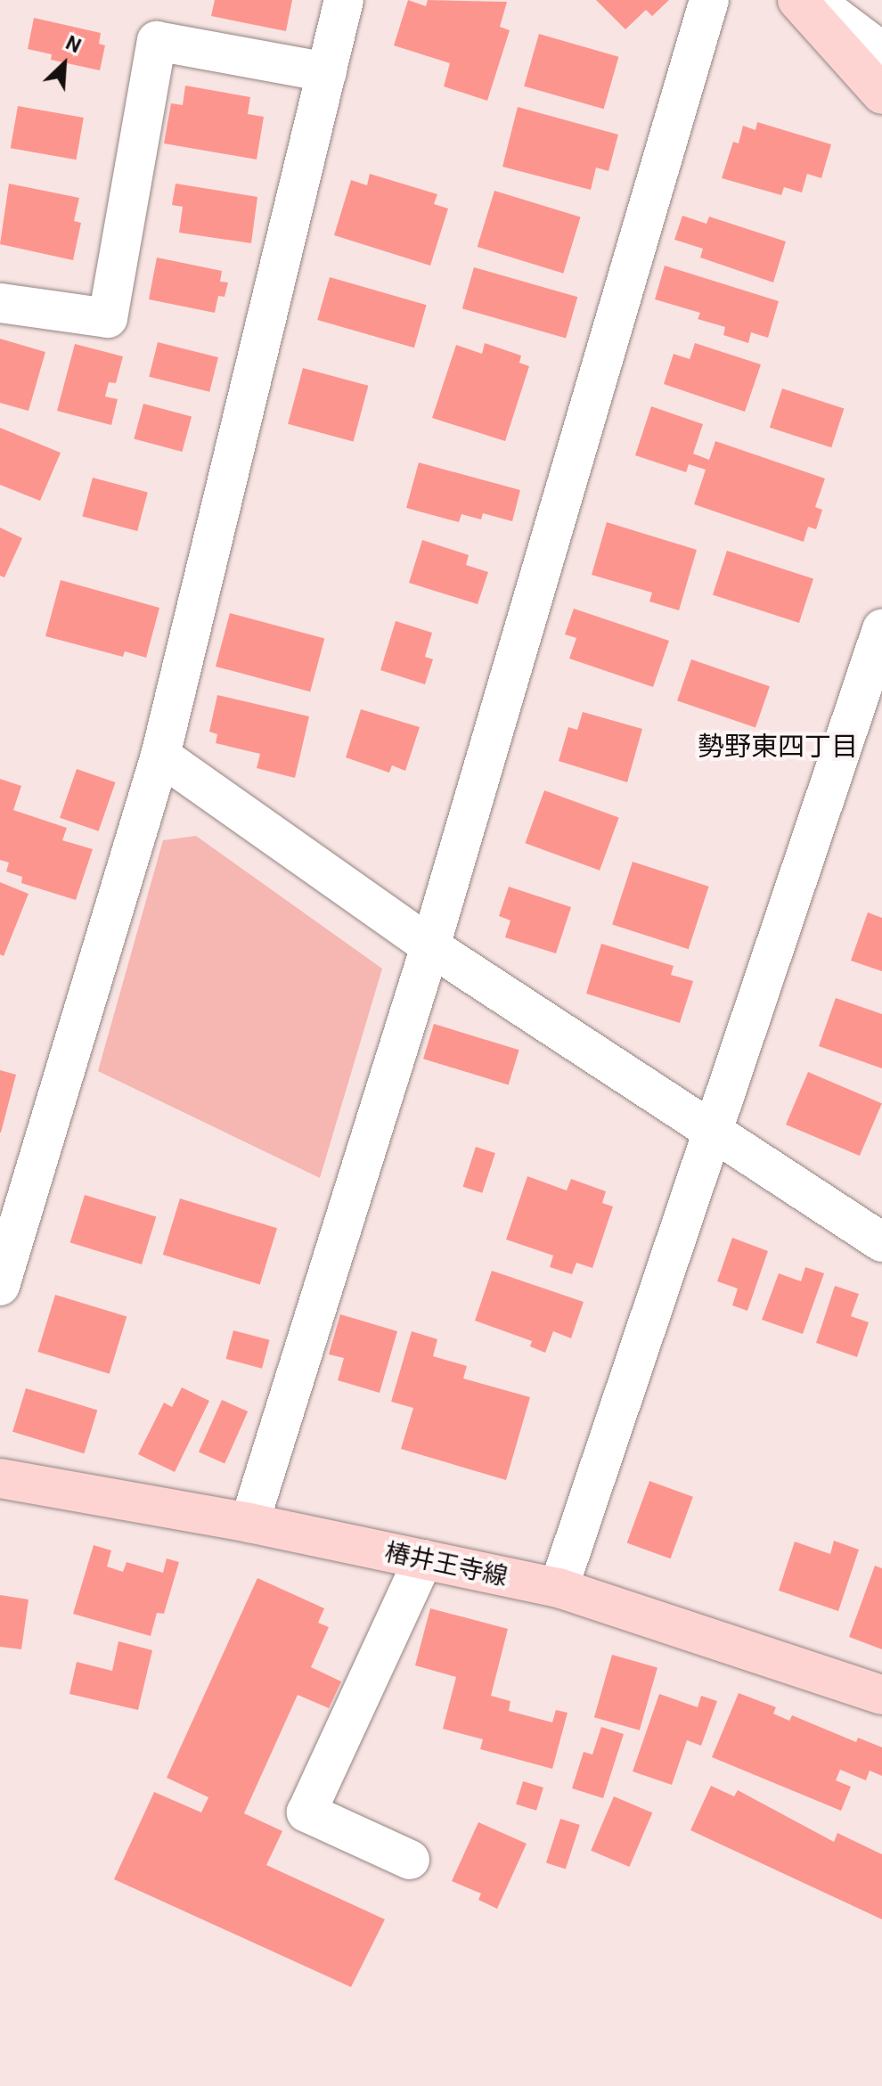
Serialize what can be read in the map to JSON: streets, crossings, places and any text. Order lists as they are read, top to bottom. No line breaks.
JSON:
{"streets":{"main road":["椿井王寺線"]},"districts":["勢野東四丁目"],"north":"top right"}
